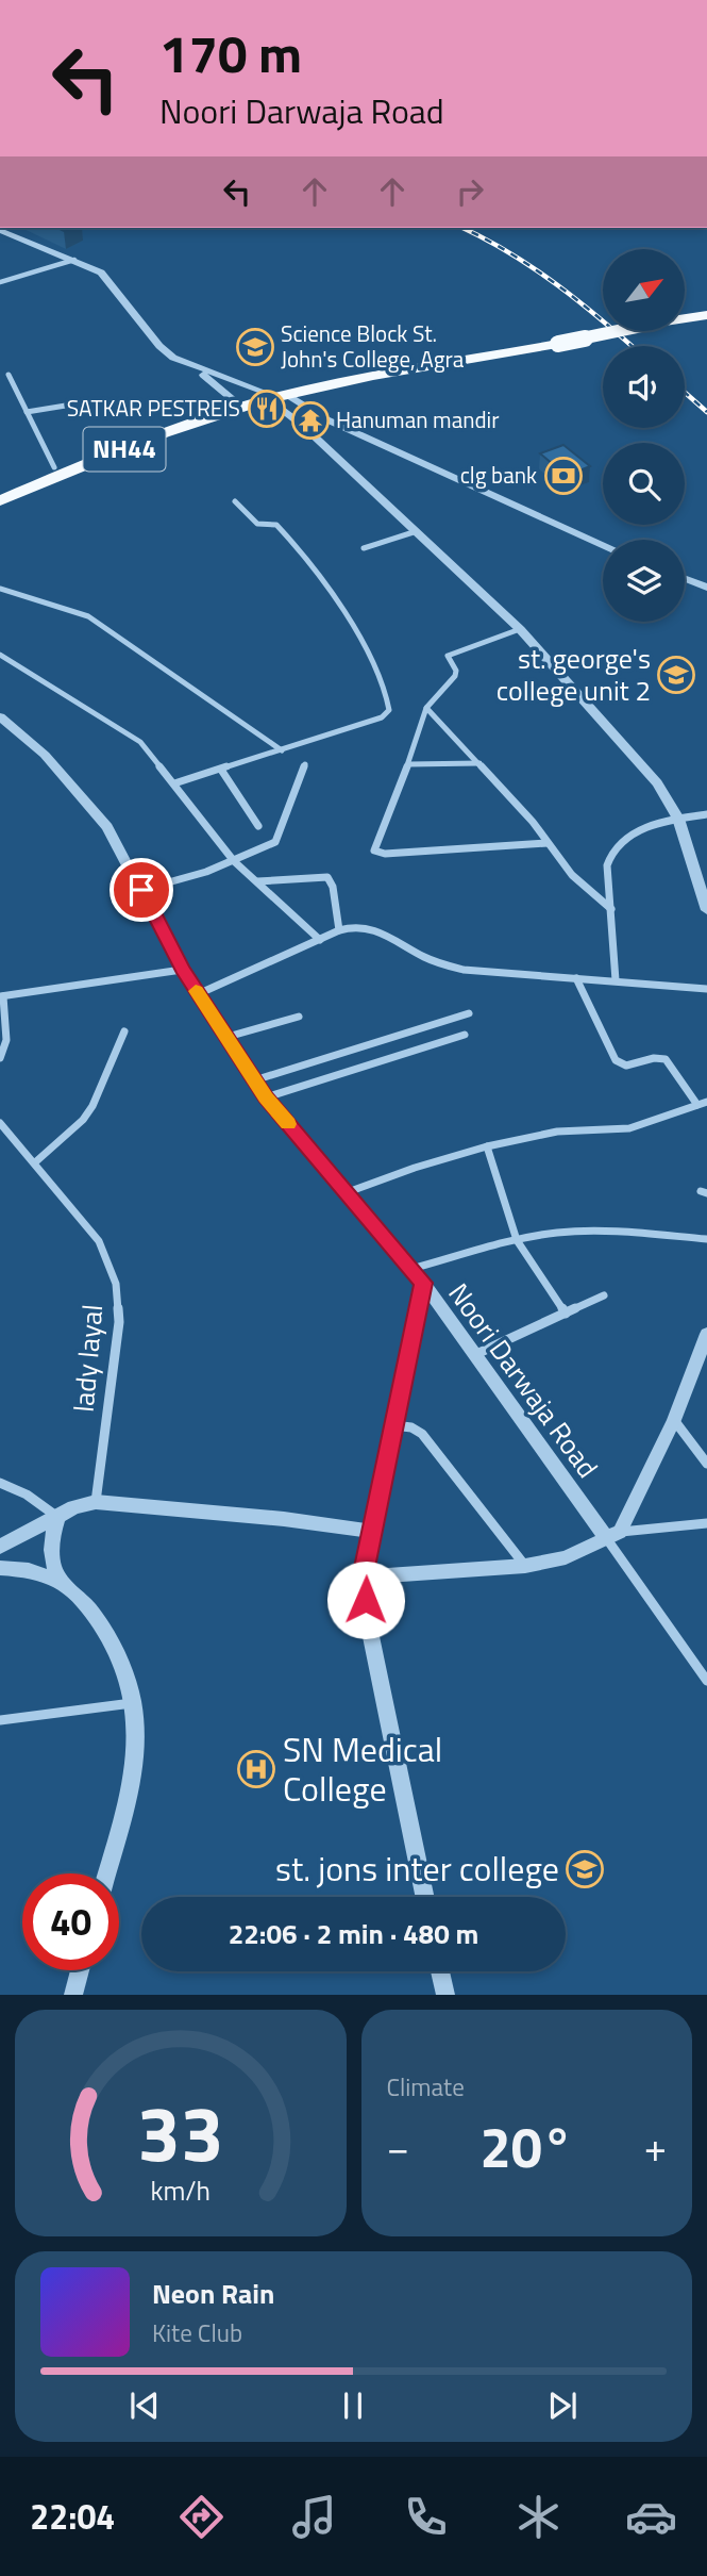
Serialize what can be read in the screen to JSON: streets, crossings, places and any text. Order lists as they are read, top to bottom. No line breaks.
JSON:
{"streets":{"highway":["NH44"],"street":["lady layal","Noori Darwaja Road"]},"places":{"school or university":["Science Block St. John's College, Agra","st. george's college unit 2","st. jons inter college"],"restaurant":["SATKAR PESTREIS"],"temple":["Hanuman mandir"],"bank":["clg bank"],"hospital":["SN Medical College"]},"north":"top right","page":{"turn":["170 m","Noori Darwaja Road"],"limit":"40","trip":"22:06 · 2 min · 480 m","tile":"Climate","heat":["−","20°","+"],"song":["Neon Rain","Kite Club"],"tabs":"22:04","gauge":["33","km/h"]}}
